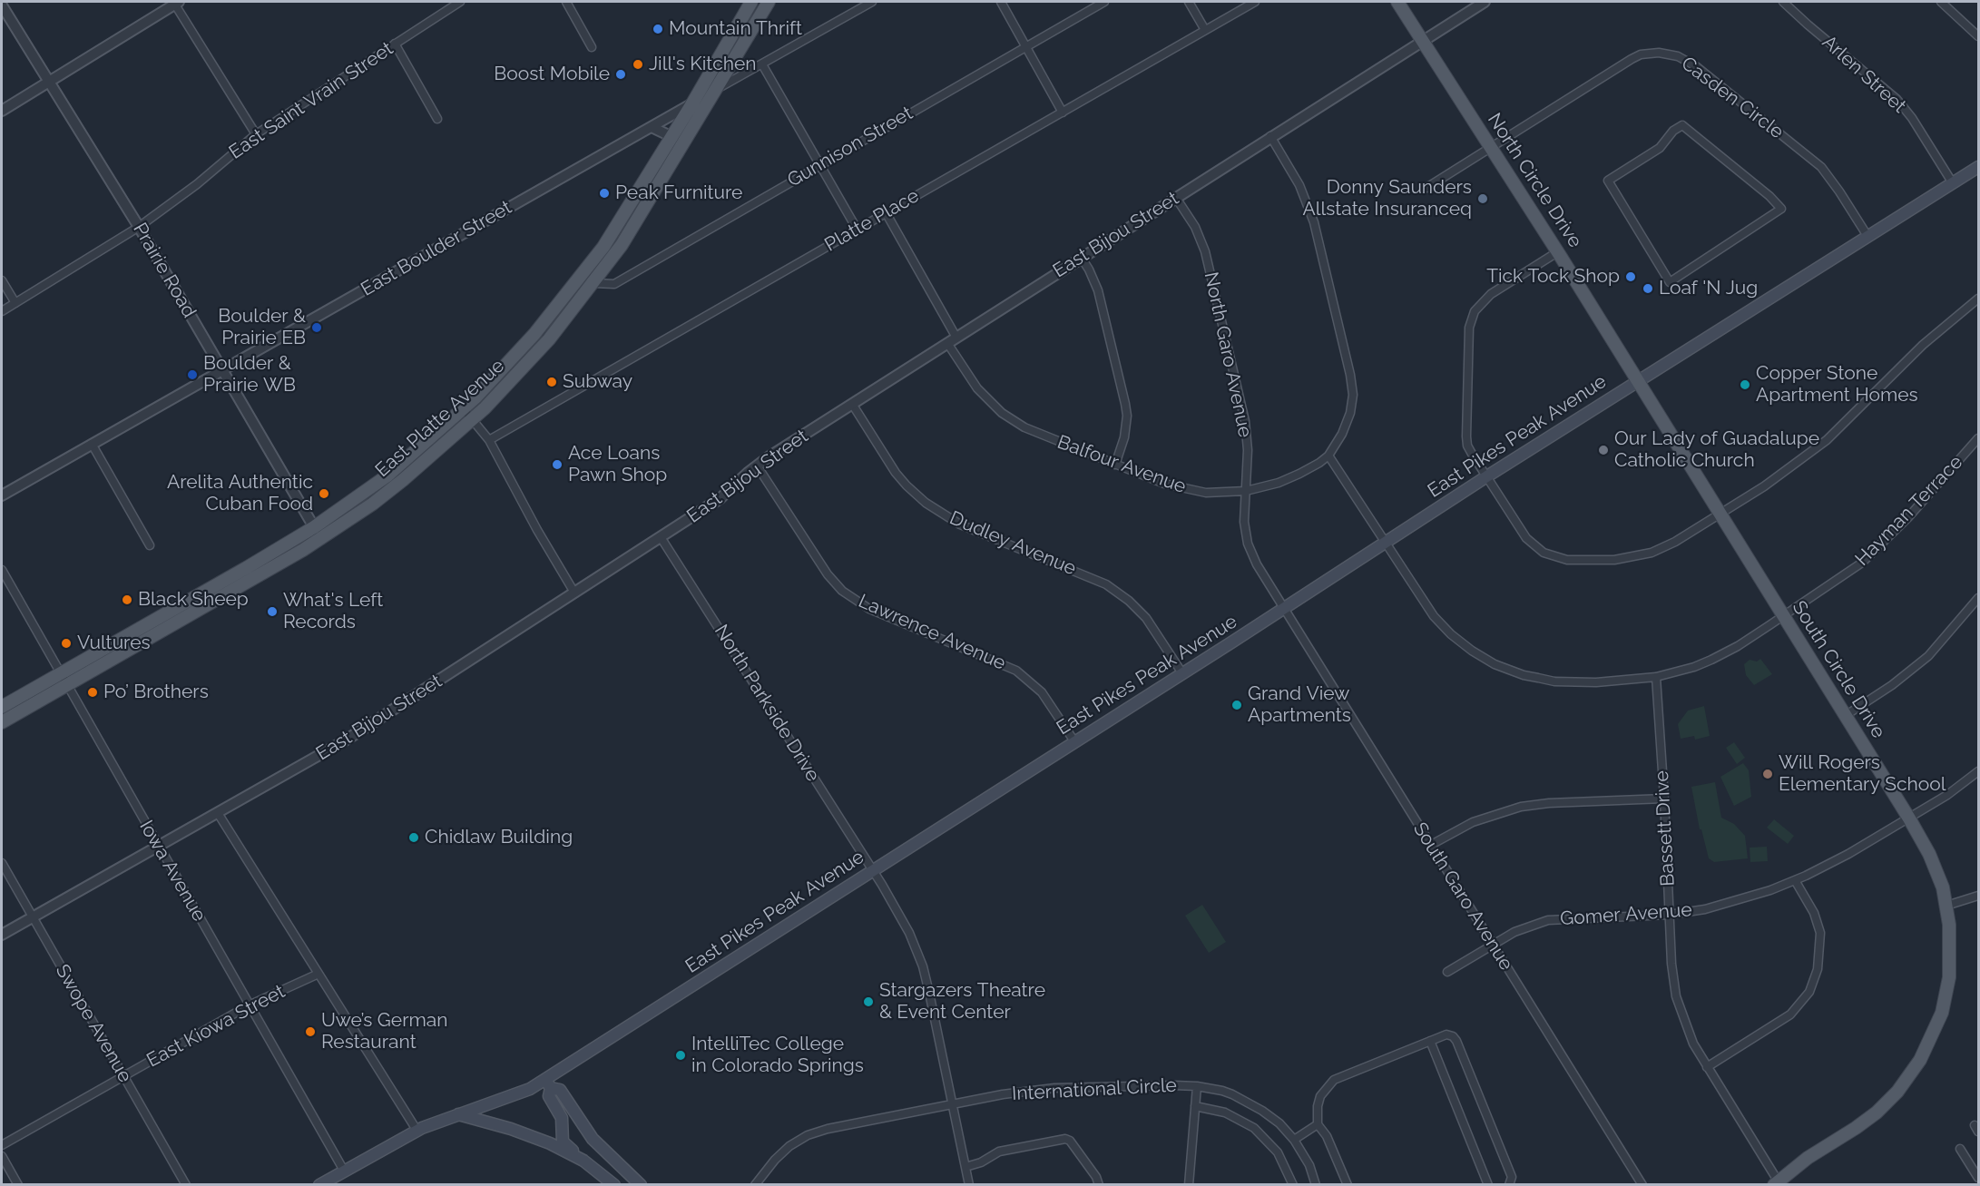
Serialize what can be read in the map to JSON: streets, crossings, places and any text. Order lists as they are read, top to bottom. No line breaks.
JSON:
{"streets":{"main road":["North Circle Drive","East Platte Avenue","East Pikes Peak Avenue","South Circle Drive"],"street":["Arlen Street","Casden Circle","East Saint Vrain Street","Gunnison Street","Platte Place","East Bijou Street","East Boulder Street","Prairie Road","North Garo Avenue","Balfour Avenue","Hayman Terrace","Dudley Avenue","Lawrence Avenue","North Parkside Drive","Bassett Drive","Iowa Avenue","South Garo Avenue","Gomer Avenue","Swope Avenue","East Kiowa Street","International Circle"]},"crossings":[["Arlen Street","East Pikes Peak Avenue"],["Casden Circle","North Circle Drive"],["Casden Circle","East Pikes Peak Avenue"],["East Saint Vrain Street","Prairie Road"],["Gunnison Street","East Platte Avenue"],["North Circle Drive","East Bijou Street"],["North Circle Drive","East Pikes Peak Avenue"],["North Circle Drive","South Circle Drive"],["East Bijou Street","North Garo Avenue"],["East Bijou Street","Balfour Avenue"],["East Bijou Street","Dudley Avenue"],["East Bijou Street","Lawrence Avenue"],["East Bijou Street","North Parkside Drive"],["East Bijou Street","Iowa Avenue"],["East Bijou Street","Swope Avenue"],["East Boulder Street","Prairie Road"],["East Boulder Street","East Platte Avenue"],["Prairie Road","East Platte Avenue"],["North Garo Avenue","East Pikes Peak Avenue"],["North Garo Avenue","Balfour Avenue"],["North Garo Avenue","South Garo Avenue"],["East Platte Avenue","Iowa Avenue"],["East Pikes Peak Avenue","Hayman Terrace"],["East Pikes Peak Avenue","Dudley Avenue"],["East Pikes Peak Avenue","Lawrence Avenue"],["East Pikes Peak Avenue","South Circle Drive"],["East Pikes Peak Avenue","North Parkside Drive"],["East Pikes Peak Avenue","Iowa Avenue"],["East Pikes Peak Avenue","South Garo Avenue"],["Balfour Avenue","Hayman Terrace"],["Hayman Terrace","South Circle Drive"],["Hayman Terrace","Bassett Drive"],["South Circle Drive","Bassett Drive"],["South Circle Drive","Gomer Avenue"],["North Parkside Drive","International Circle"],["Bassett Drive","Gomer Avenue"],["Iowa Avenue","East Kiowa Street"],["South Garo Avenue","Gomer Avenue"],["Swope Avenue","East Kiowa Street"]],"places":["Mountain Thrift","Jill's Kitchen","Boost Mobile","Peak Furniture","Donny Saunders Allstate Insuranceq","Tick Tock Shop","Loaf 'N Jug","Boulder & Prairie EB","Boulder & Prairie WB","Subway","Copper Stone Apartment Homes","Our Lady of Guadalupe Catholic Church","Ace Loans Pawn Shop","Arelita Authentic Cuban Food","Black Sheep","What's Left Records","Vultures","Po’ Brothers","Grand View Apartments","Will Rogers Elementary School","Chidlaw Building","Stargazers Theatre & Event Center","Uwe’s German Restaurant","IntelliTec College in Colorado Springs"]}
